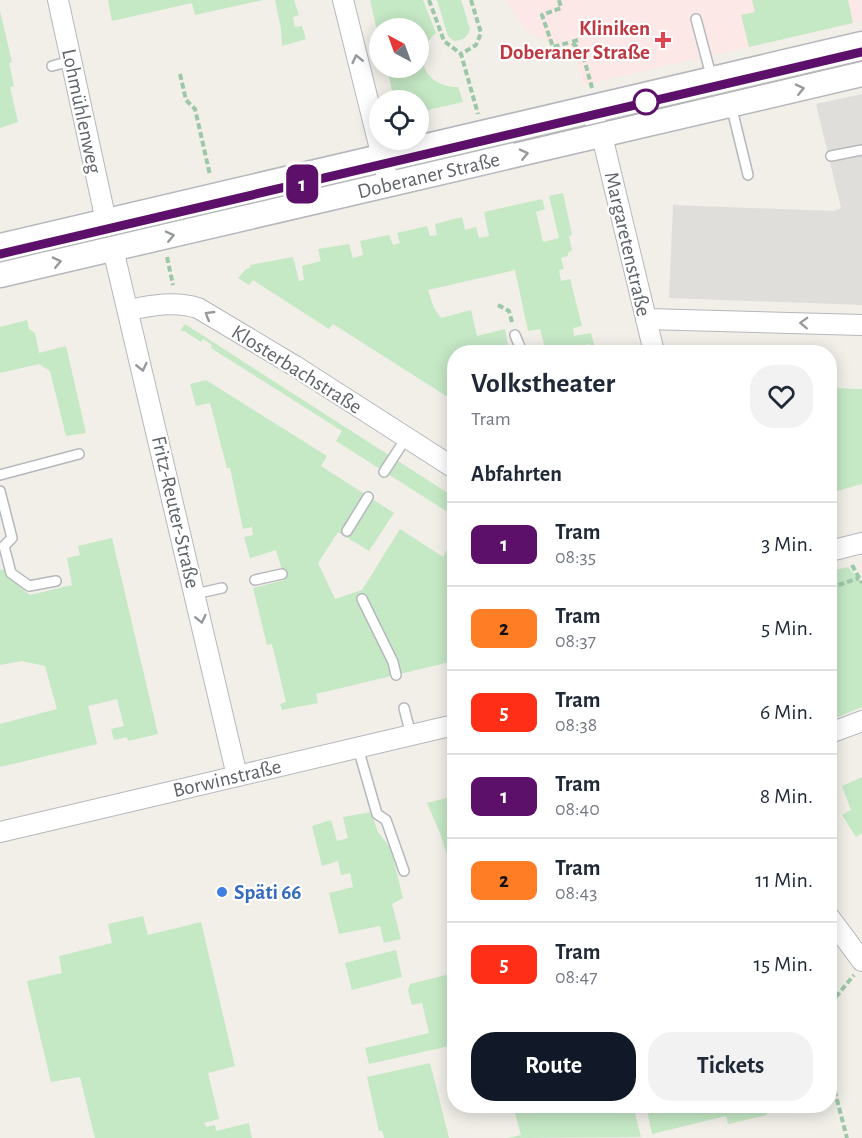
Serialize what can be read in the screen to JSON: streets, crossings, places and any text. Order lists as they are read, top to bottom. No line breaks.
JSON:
{"streets":{"street":["Lohmühlenweg","Doberaner Straße","Margaretenstraße","Klosterbachstraße","Fritz-Reuter-Straße","Borwinstraße"]},"crossings":[["Lohmühlenweg","Doberaner Straße"],["Doberaner Straße","Margaretenstraße"],["Doberaner Straße","Fritz-Reuter-Straße"],["Klosterbachstraße","Fritz-Reuter-Straße"],["Fritz-Reuter-Straße","Borwinstraße"]],"one_way":["Klosterbachstraße","Fritz-Reuter-Straße"],"places":{"health":["Kliniken Doberaner Straße"],"other":["Späti 66"]},"lines":["tram line 1"],"north":"top left","page":{"on_map":"1","heading":[["Volkstheater","Tram"],"Abfahrten"],"list":[{"mark":"1","name":"Tram","note":"08:35","value":"3 Min."},{"mark":"2","name":"Tram","note":"08:37","value":"5 Min."},{"mark":"5","name":"Tram","note":"08:38","value":"6 Min."},{"mark":"1","name":"Tram","note":"08:40","value":"8 Min."},{"mark":"2","name":"Tram","note":"08:43","value":"11 Min."},{"mark":"5","name":"Tram","note":"08:47","value":"15 Min."}],"buttons":["Route","Tickets"]}}
